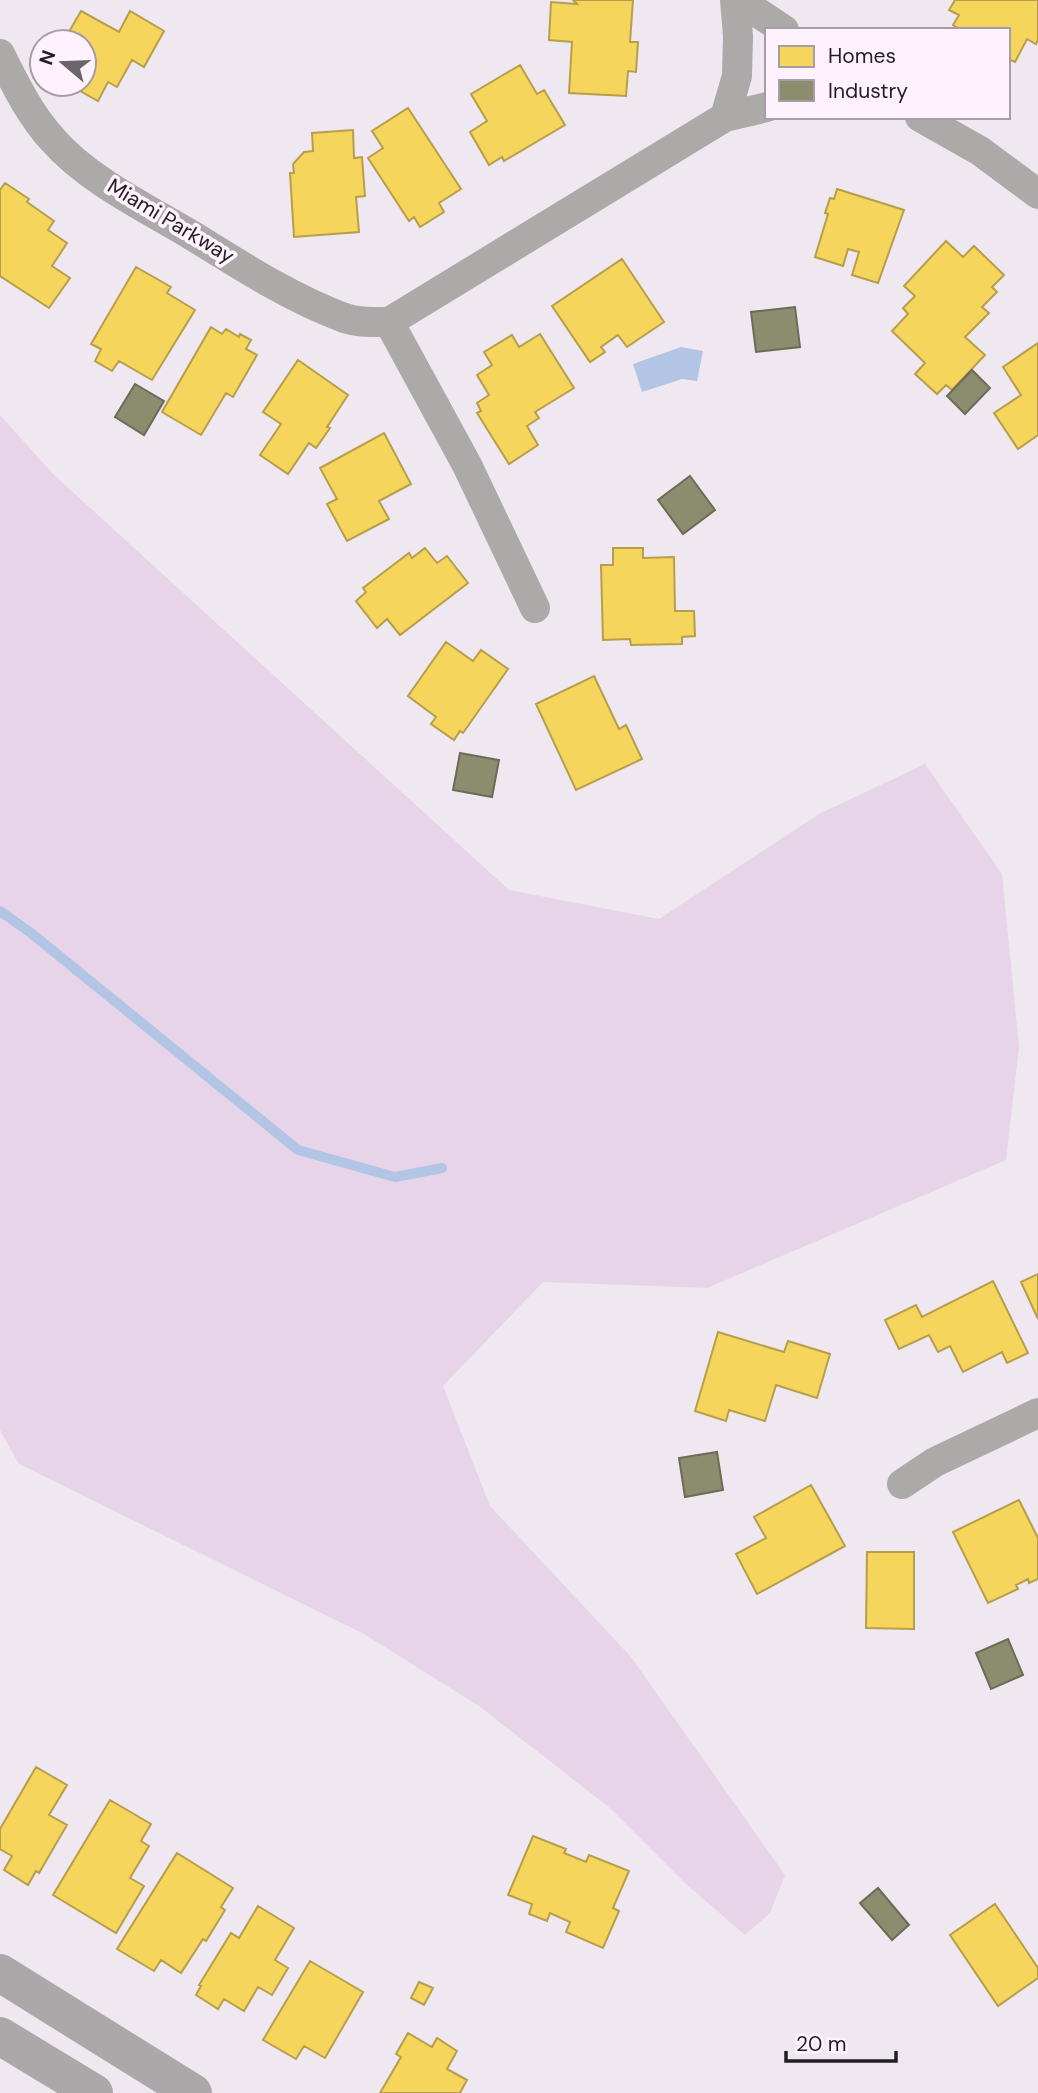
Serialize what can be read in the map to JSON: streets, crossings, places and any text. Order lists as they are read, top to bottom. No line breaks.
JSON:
{"streets":{"street":["Miami Parkway"]},"legend":["Homes","Industry"],"scale_bar":"20 m","north":"left"}
